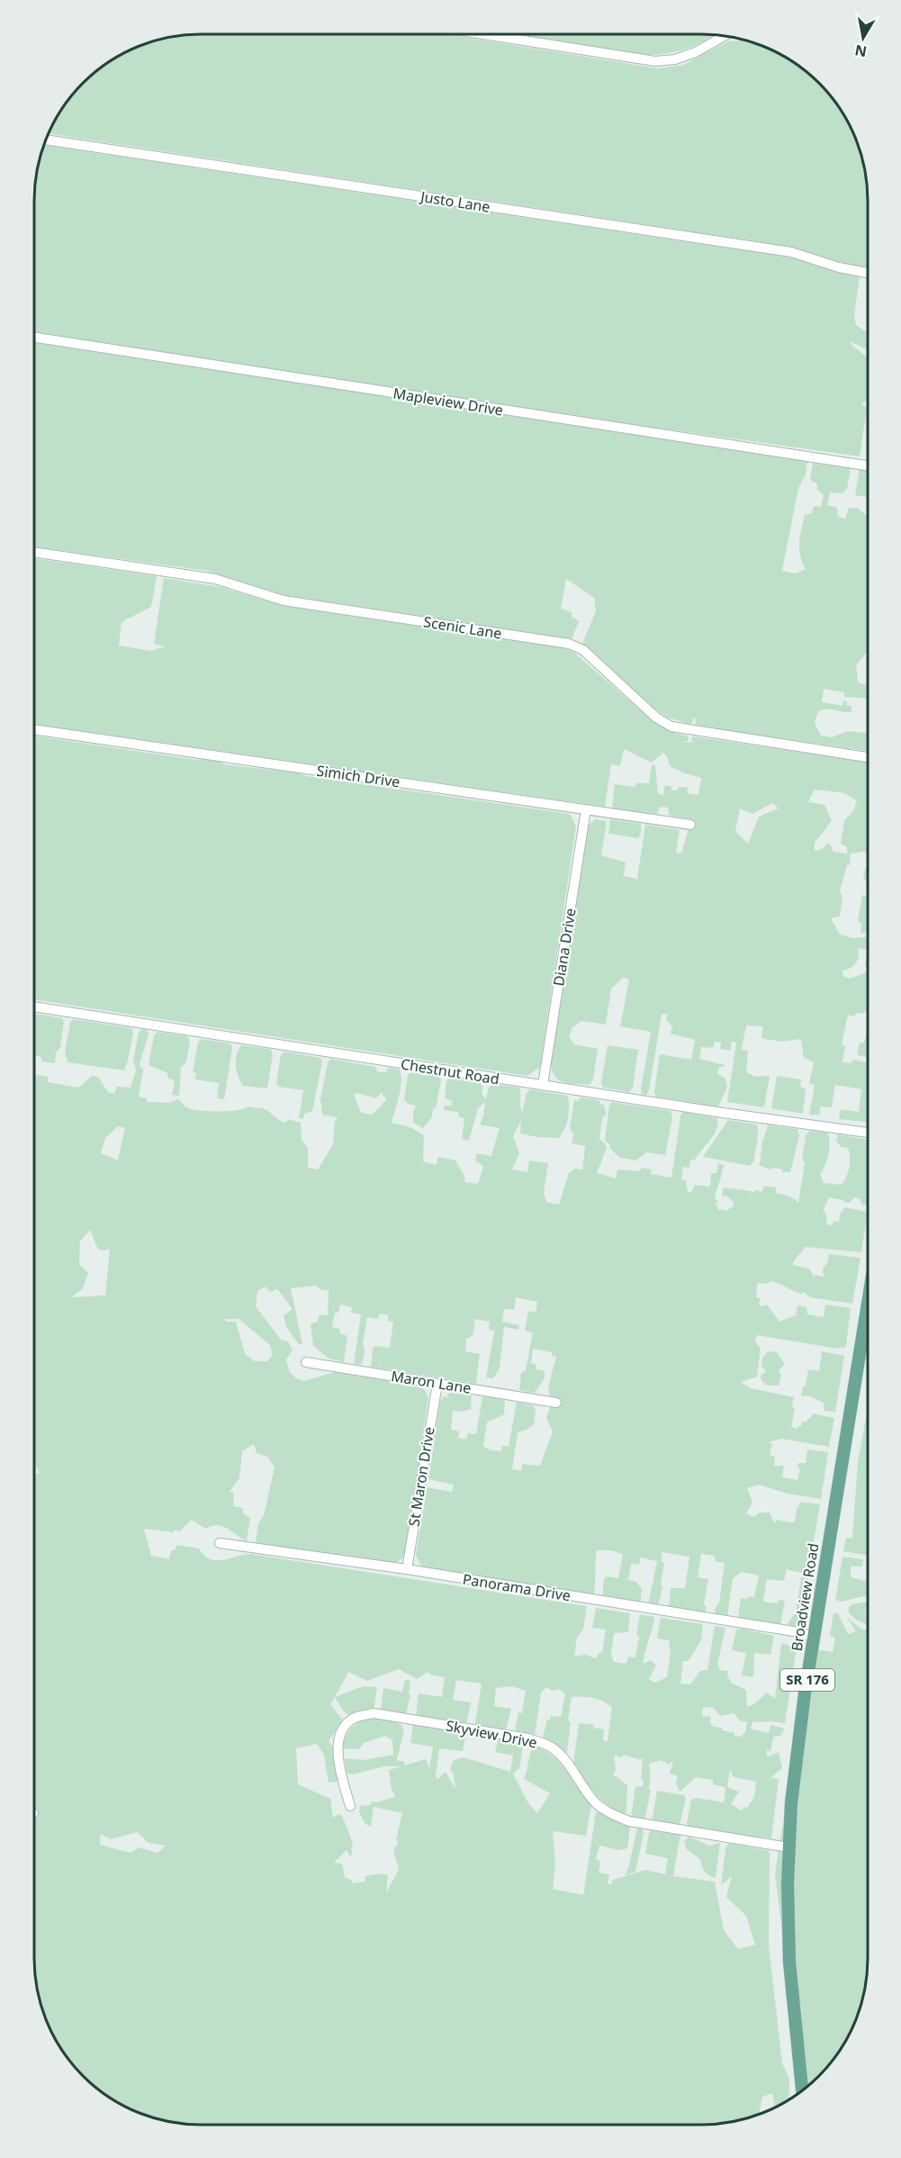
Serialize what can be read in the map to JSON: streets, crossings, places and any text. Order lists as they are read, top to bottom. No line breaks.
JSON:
{"streets":{"main road":["Broadview Road","SR 176"],"street":["Justo Lane","Mapleview Drive","Scenic Lane","Simich Drive","Diana Drive","Chestnut Road","Maron Lane","St Maron Drive","Panorama Drive","Skyview Drive"]},"crossings":[["Simich Drive","Diana Drive"],["Diana Drive","Chestnut Road"],["Maron Lane","St Maron Drive"],["St Maron Drive","Panorama Drive"],["Panorama Drive","Broadview Road"],["Broadview Road","Skyview Drive"]],"north":"bottom"}
